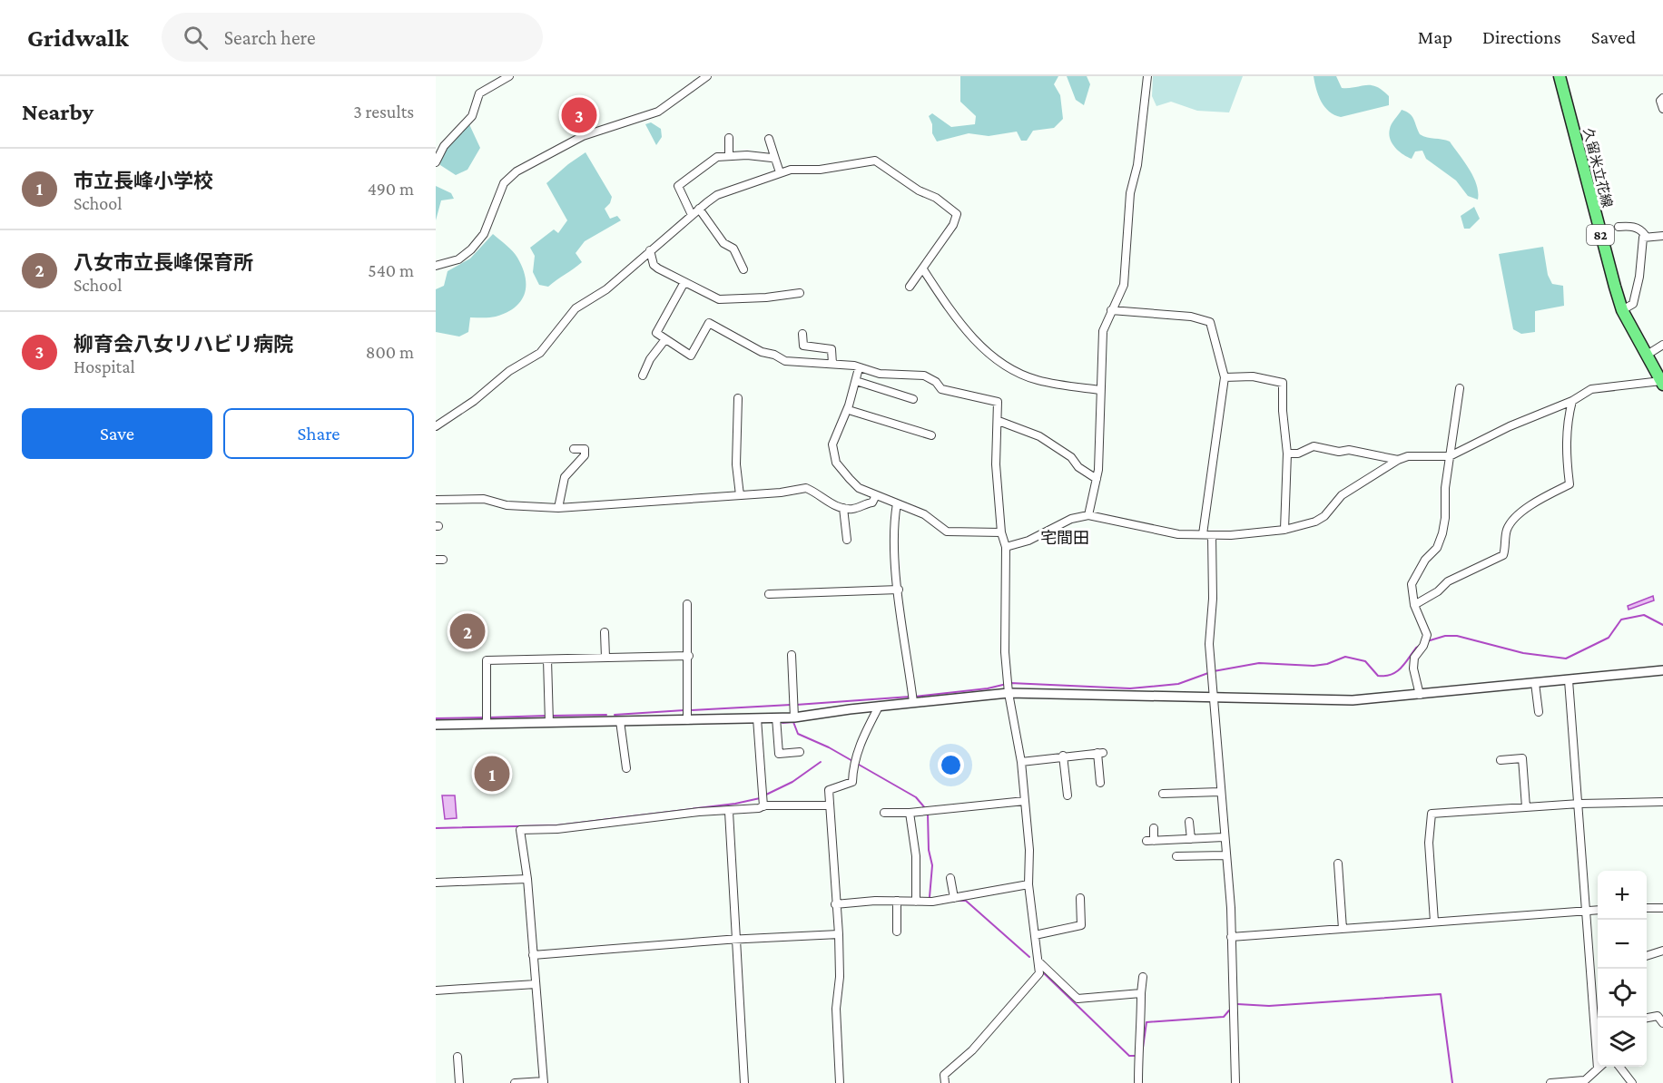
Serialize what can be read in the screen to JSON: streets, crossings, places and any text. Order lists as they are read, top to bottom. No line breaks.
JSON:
{"streets":{"main road":["久留米立花線","82"]},"districts":["宅間田"],"page":{"header":"Gridwalk","search":"Search here","nav":["Map","Directions","Saved"],"heading":["Nearby","3 results"],"pins":["3","2","1"],"list":[{"mark":"1","name":"市立長峰小学校","note":"School","value":"490 m"},{"mark":"2","name":"八女市立長峰保育所","note":"School","value":"540 m"},{"mark":"3","name":"柳育会八女リハビリ病院","note":"Hospital","value":"800 m"}],"buttons":["Save","Share"],"map_buttons":["+","−"]}}
